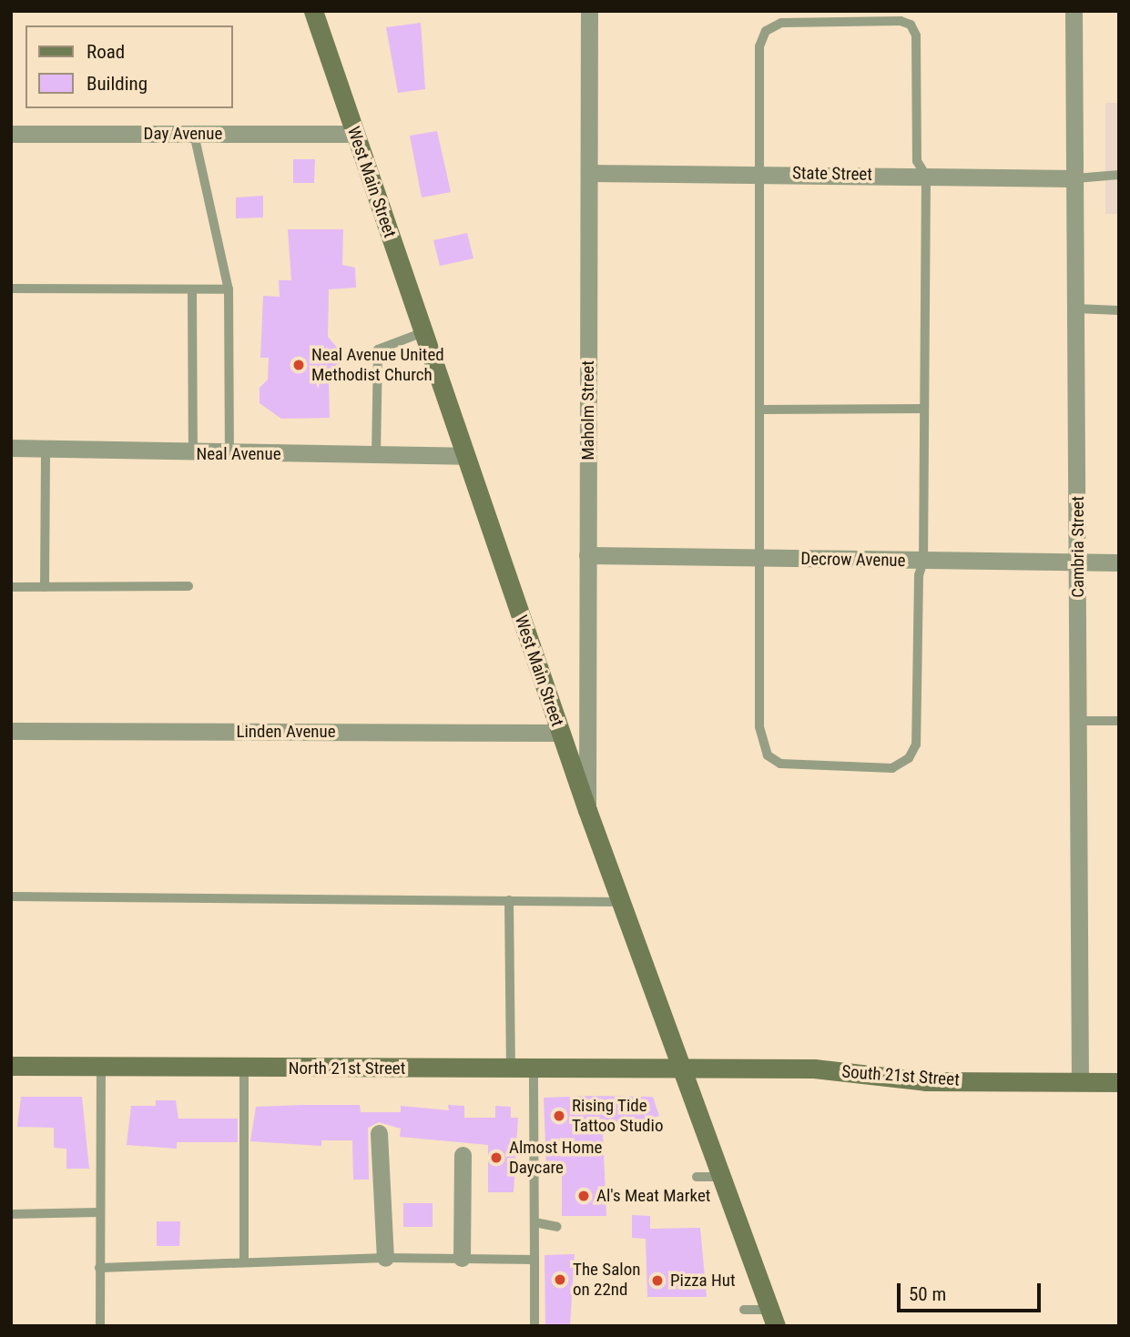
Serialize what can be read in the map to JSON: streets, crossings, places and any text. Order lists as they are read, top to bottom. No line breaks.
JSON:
{"streets":{"main road":["West Main Street","North 21st Street","South 21st Street"],"street":["Day Avenue","State Street","Maholm Street","Neal Avenue","Cambria Street","Decrow Avenue","Linden Avenue"]},"crossings":[["Day Avenue","West Main Street"],["State Street","Maholm Street"],["State Street","Cambria Street"],["West Main Street","Maholm Street"],["West Main Street","Neal Avenue"],["West Main Street","Linden Avenue"],["West Main Street","North 21st Street"],["West Main Street","South 21st Street"],["Maholm Street","Decrow Avenue"],["Cambria Street","Decrow Avenue"],["Cambria Street","South 21st Street"],["North 21st Street","South 21st Street"]],"places":["Neal Avenue United Methodist Church","Rising Tide Tattoo Studio","Almost Home Daycare","Al's Meat Market","The Salon on 22nd","Pizza Hut"],"legend":["Road","Building"],"scale_bar":"50 m"}
